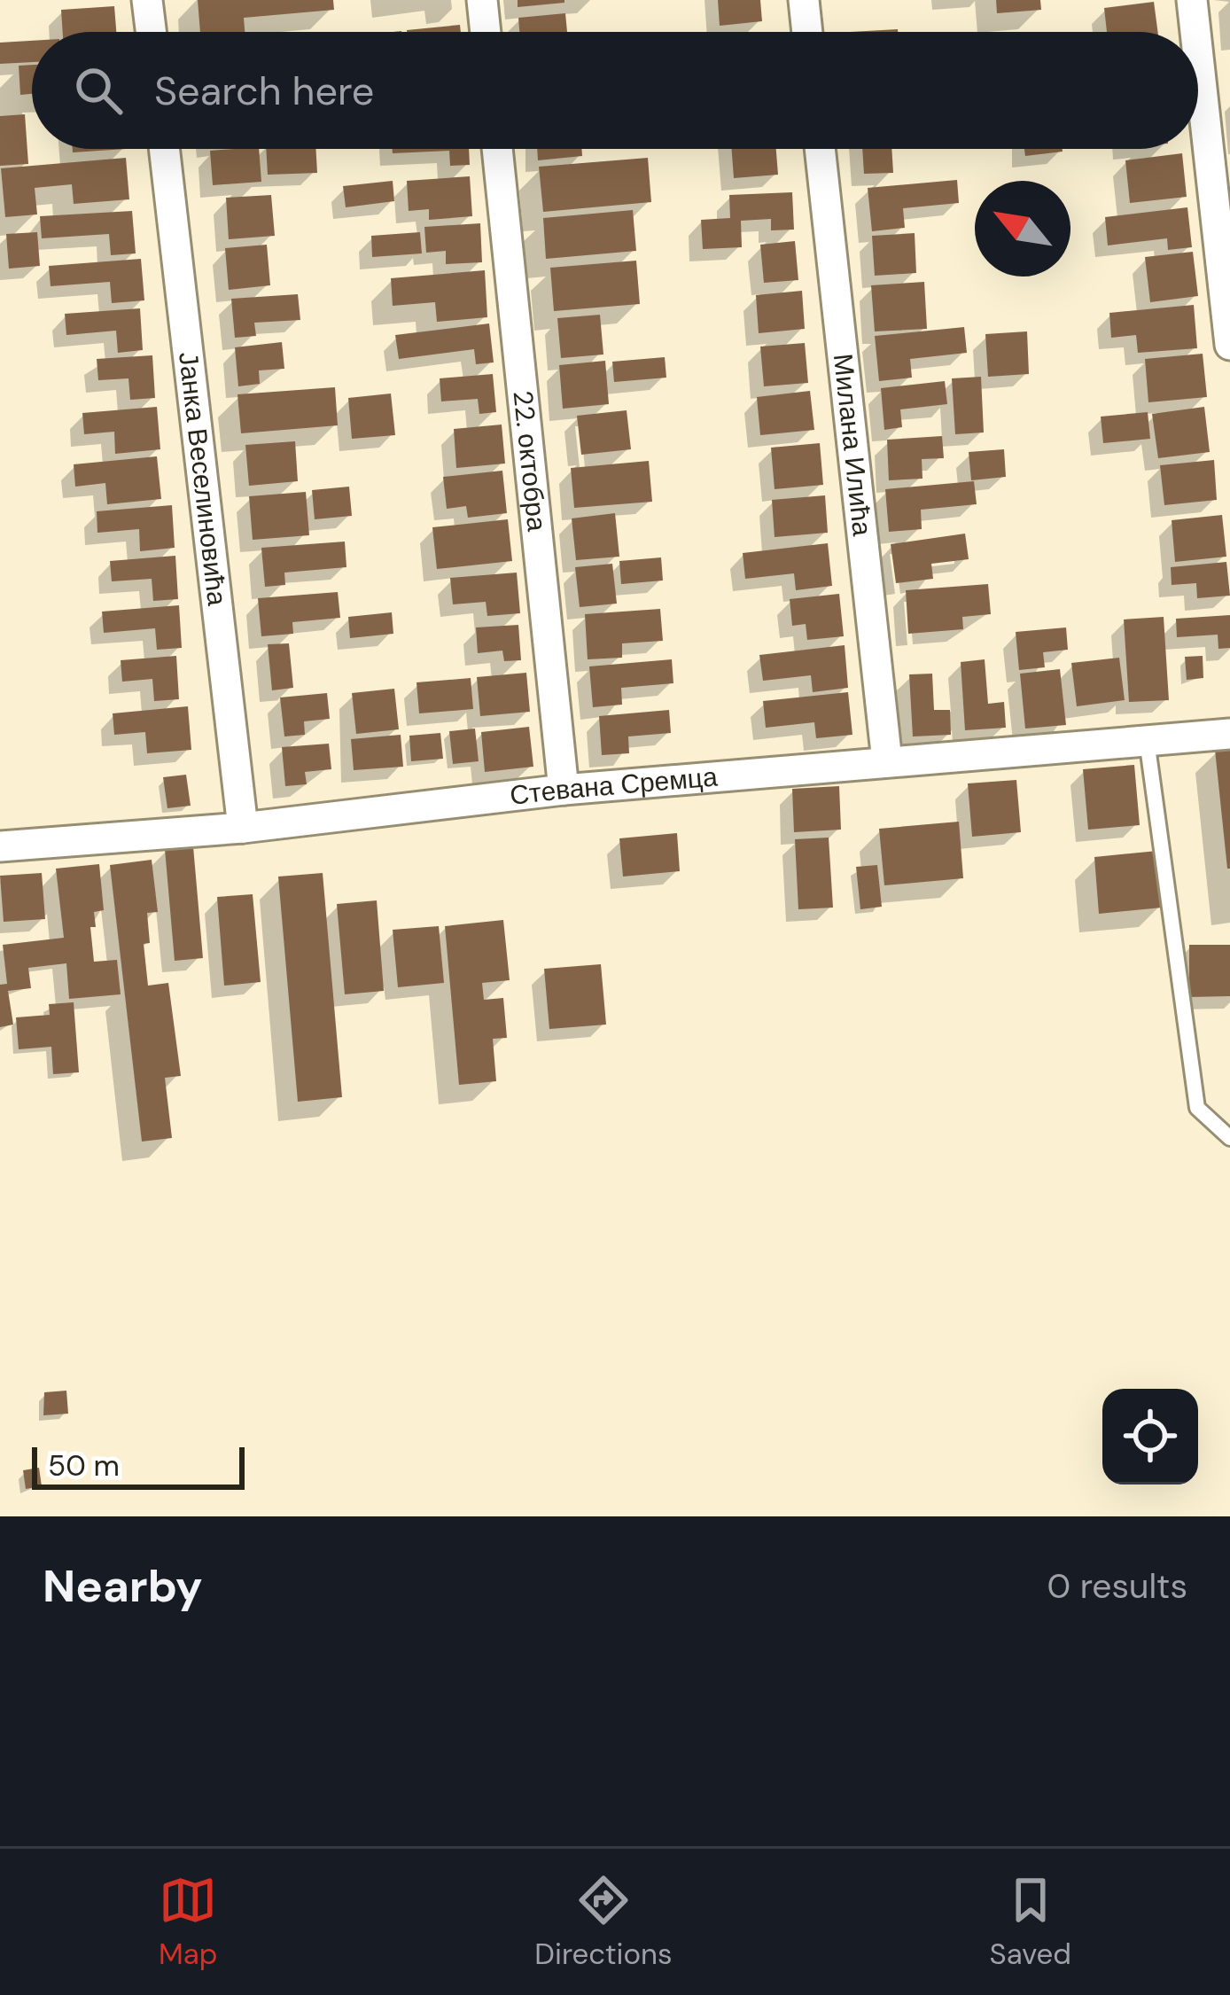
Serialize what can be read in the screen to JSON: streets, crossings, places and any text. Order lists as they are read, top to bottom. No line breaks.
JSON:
{"streets":{"street":["Милана Илића","22. октобра","Јанка Веселиновића","Стевана Сремца"]},"crossings":[["Милана Илића","Стевана Сремца"],["22. октобра","Стевана Сремца"],["Јанка Веселиновића","Стевана Сремца"]],"scale_bar":"50 m","north":"top left","page":{"search":"Search here","scale":"50 m","heading":["Nearby","0 results"],"nav":["Map","Directions","Saved"]}}
